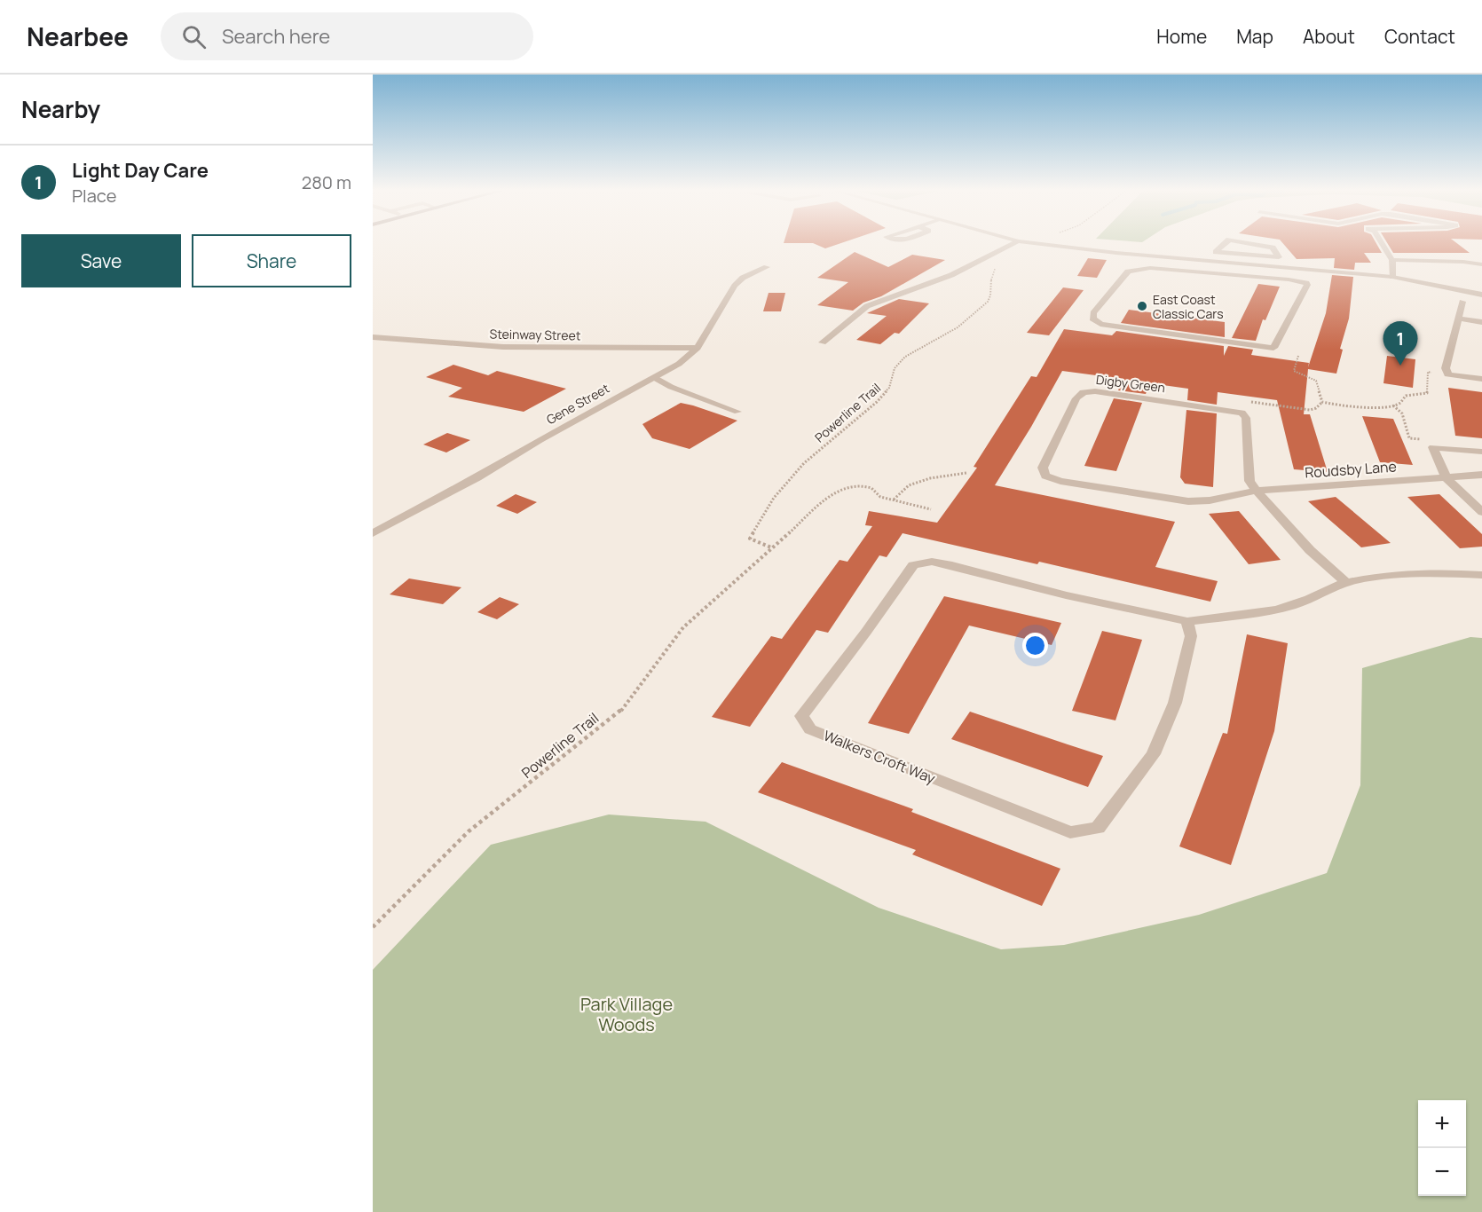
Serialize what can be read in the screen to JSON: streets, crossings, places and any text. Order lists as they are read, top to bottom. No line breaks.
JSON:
{"streets":{"street":["Steinway Street","Digby Green","Gene Street","Roudsby Lane","Walkers Croft Way"],"path":["Powerline Trail"]},"crossings":[["Steinway Street","Gene Street"],["Digby Green","Roudsby Lane"]],"parks":["Park Village Woods"],"places":["East Coast Classic Cars"],"page":{"header":"Nearbee","search":"Search here","nav":["Home","Map","About","Contact"],"heading":"Nearby","list":[{"mark":"1","name":"Light Day Care","note":"Place","value":"280 m"}],"buttons":["Save","Share"],"pins":"1","map_buttons":["+","−"]}}
